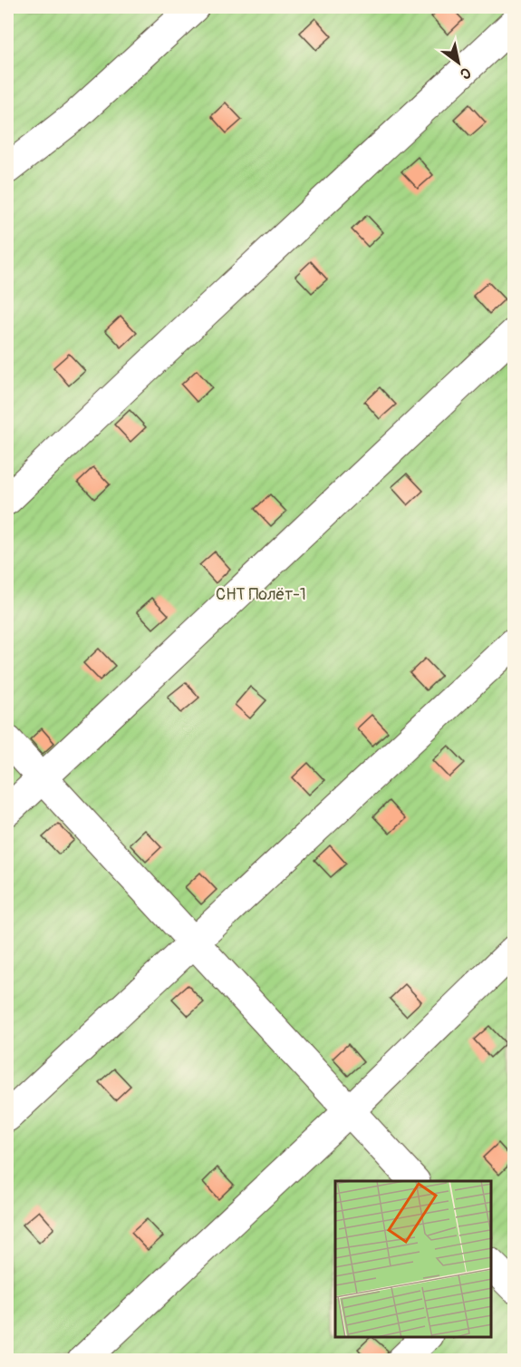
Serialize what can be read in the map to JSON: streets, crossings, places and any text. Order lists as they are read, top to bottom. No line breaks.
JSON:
{"parks":["СНТ Полёт-1"],"north":"bottom right"}
